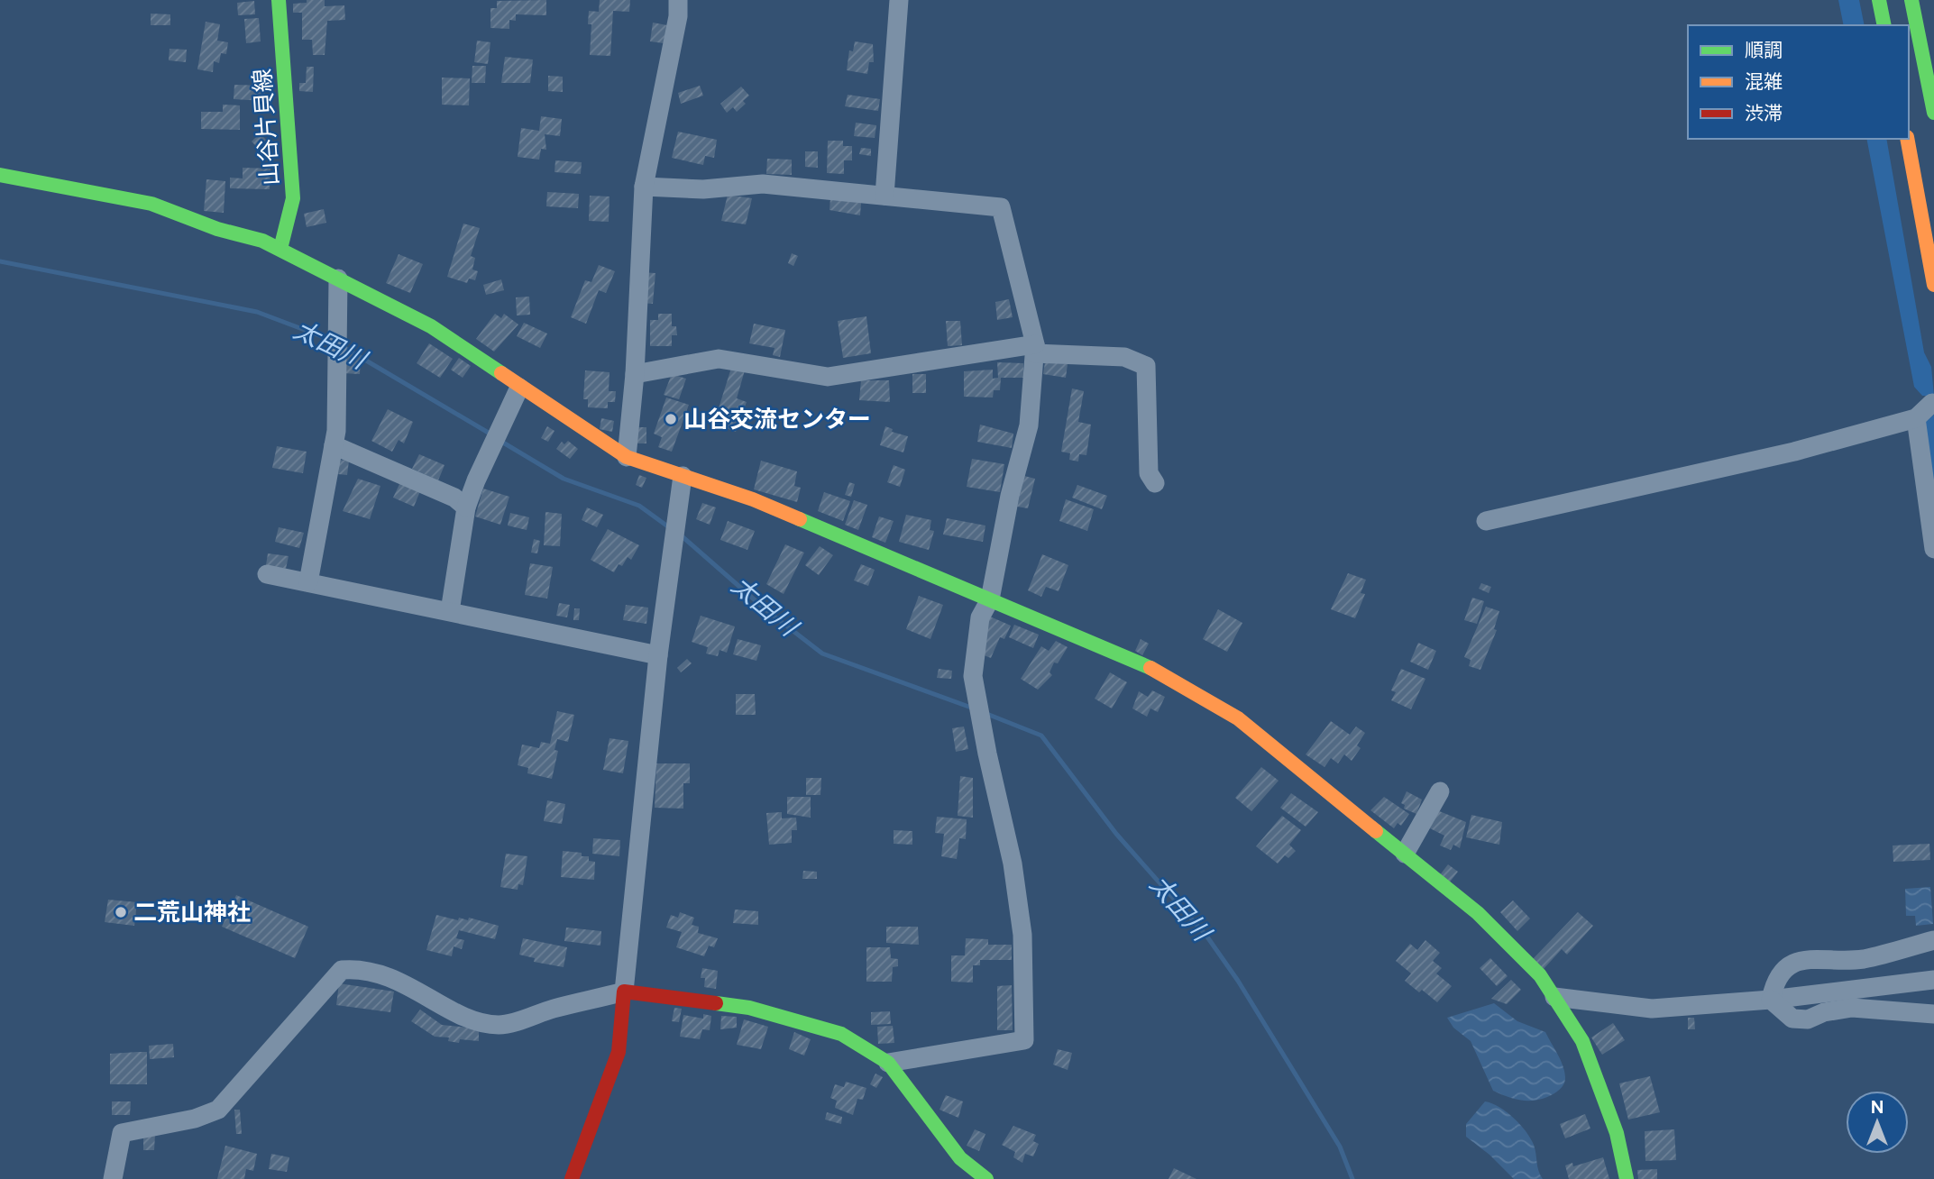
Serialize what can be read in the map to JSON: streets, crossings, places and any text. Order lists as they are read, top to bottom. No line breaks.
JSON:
{"streets":{"main road":["山谷片貝線"]},"water":["太田川"],"places":["山谷交流センター","二荒山神社"],"legend":["順調","混雑","渋滞"],"north":"top"}
